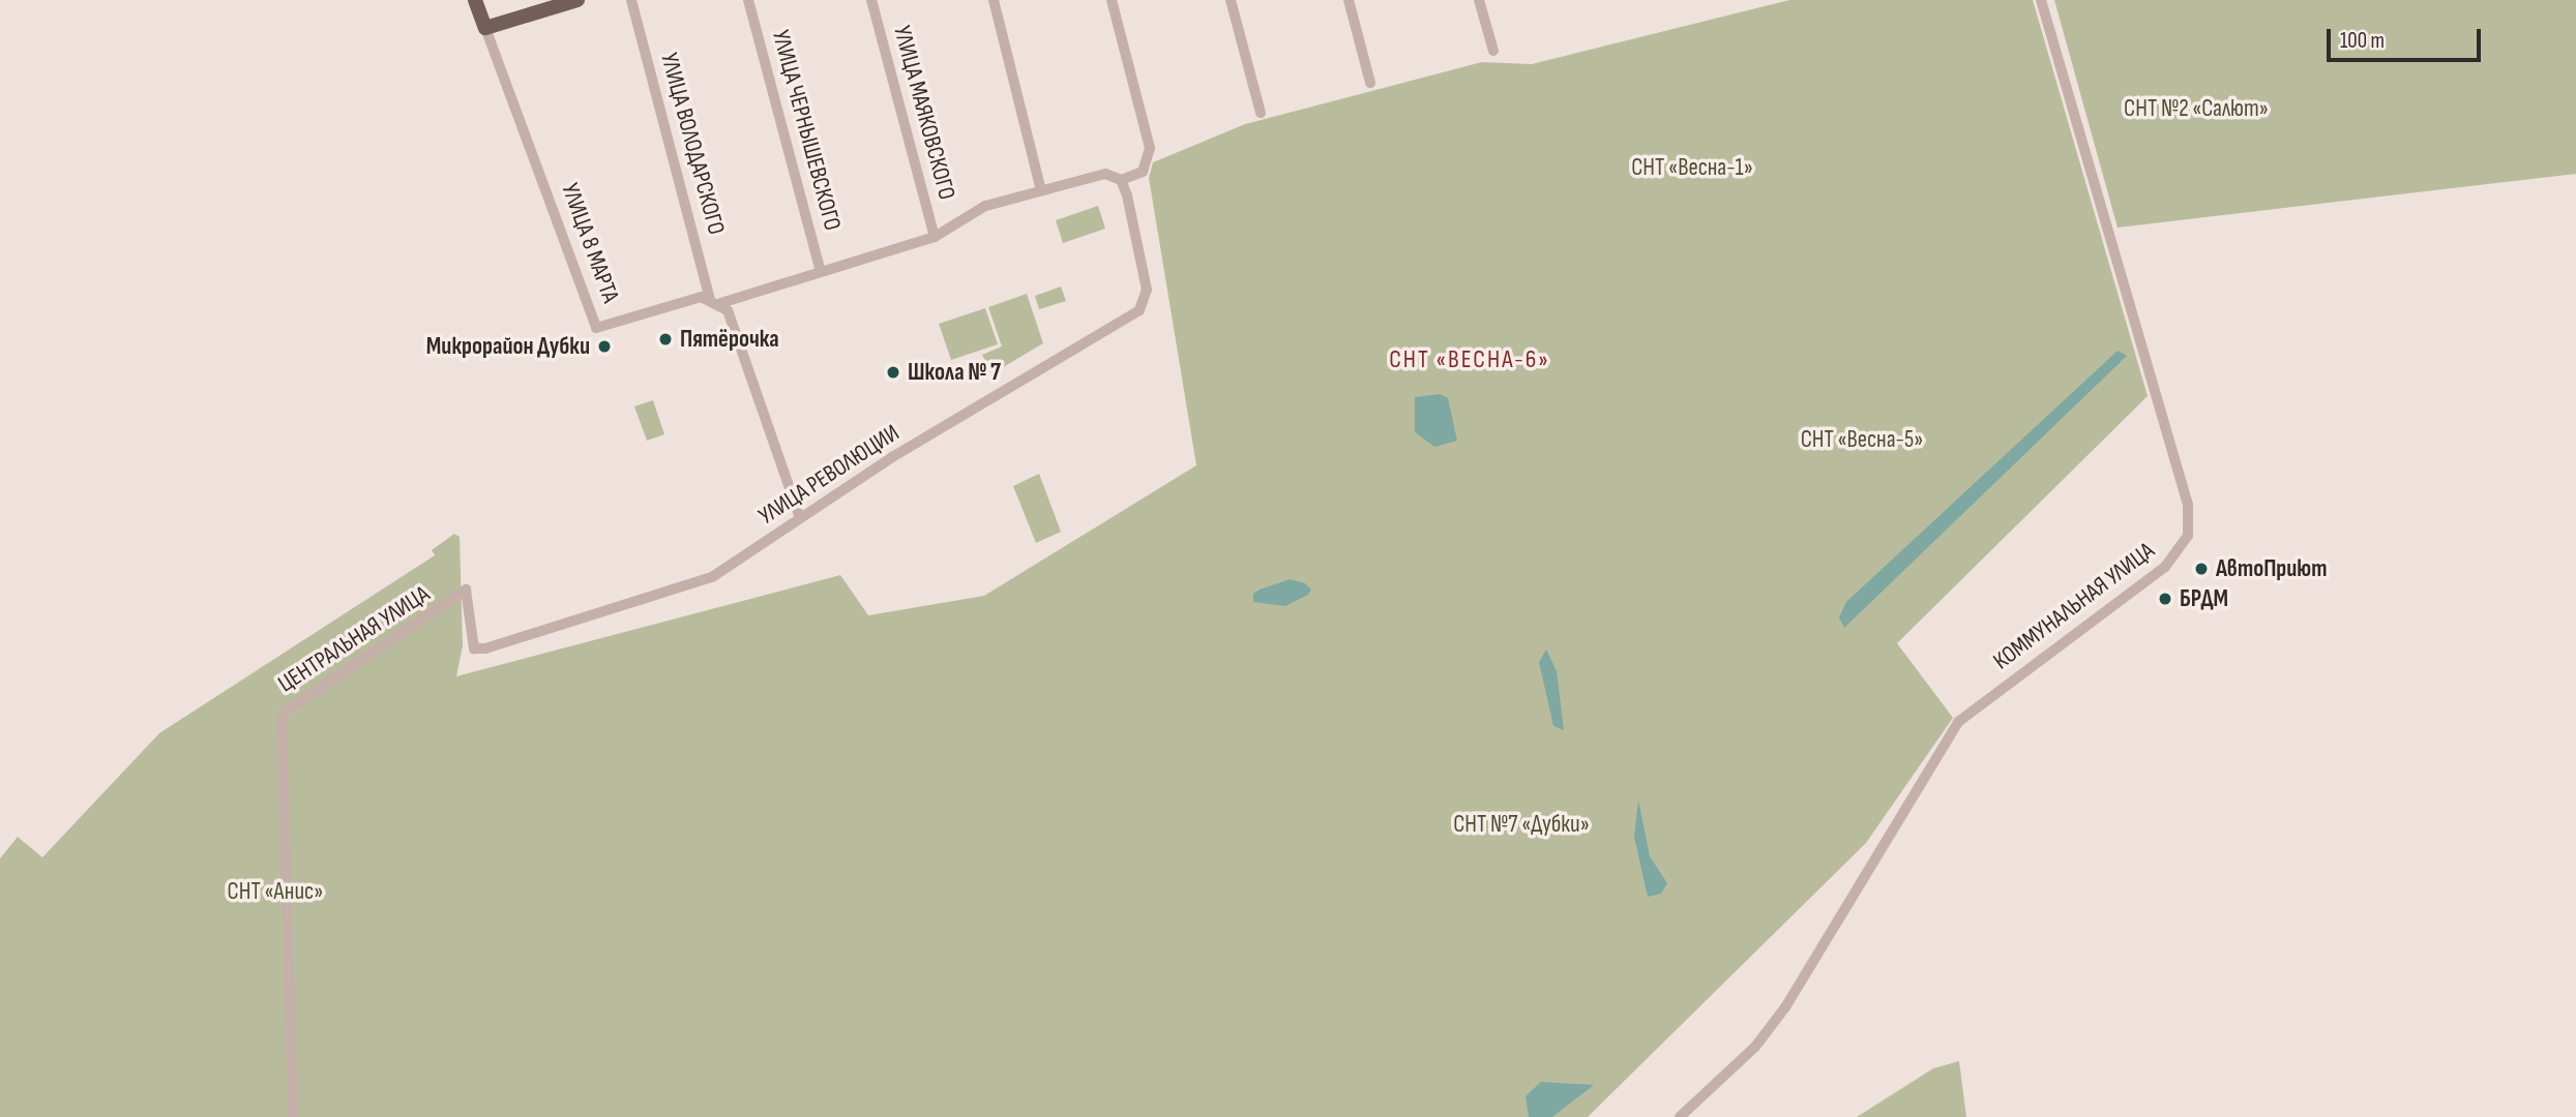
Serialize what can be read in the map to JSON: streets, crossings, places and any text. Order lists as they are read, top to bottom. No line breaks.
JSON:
{"streets":{"main road":["УЛИЦА 8 МАРТА"],"street":["УЛИЦА МАЯКОВСКОГО","УЛИЦА ЧЕРНЫШЕВСКОГО","УЛИЦА ВОЛОДАРСКОГО","УЛИЦА РЕВОЛЮЦИИ","КОММУНАЛЬНАЯ УЛИЦА","ЦЕНТРАЛЬНАЯ УЛИЦА"]},"crossings":[["УЛИЦА ВОЛОДАРСКОГО","УЛИЦА 8 МАРТА"],["УЛИЦА РЕВОЛЮЦИИ","ЦЕНТРАЛЬНАЯ УЛИЦА"]],"districts":["СНТ «ВЕСНА-6»"],"parks":["СНТ №2 «Салют»","СНТ «Весна-1»","СНТ «Весна-5»","СНТ №7 «Дубки»","СНТ «Анис»"],"places":["Пятёрочка","Микрорайон Дубки","Школа № 7","АвтоПриют","БРДМ"],"scale_bar":"100 m"}
